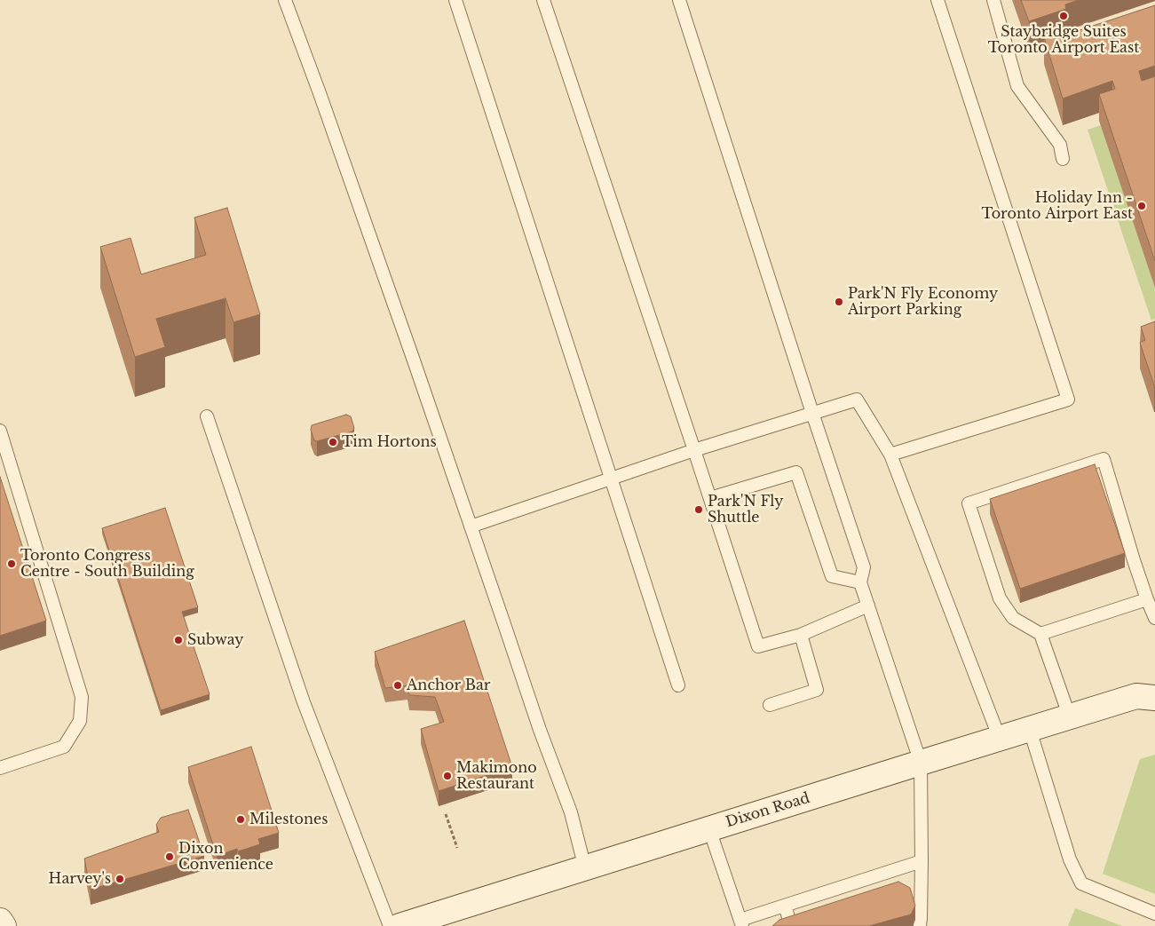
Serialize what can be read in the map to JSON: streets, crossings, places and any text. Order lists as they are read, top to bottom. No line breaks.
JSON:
{"streets":{"main road":["Dixon Road"]},"places":["Staybridge Suites Toronto Airport East","Holiday Inn - Toronto Airport East","Park'N Fly Economy Airport Parking","Tim Hortons","Park'N Fly Shuttle","Toronto Congress Centre - South Building","Subway","Anchor Bar","Makimono Restaurant","Milestones","Dixon Convenience","Harvey's"]}
